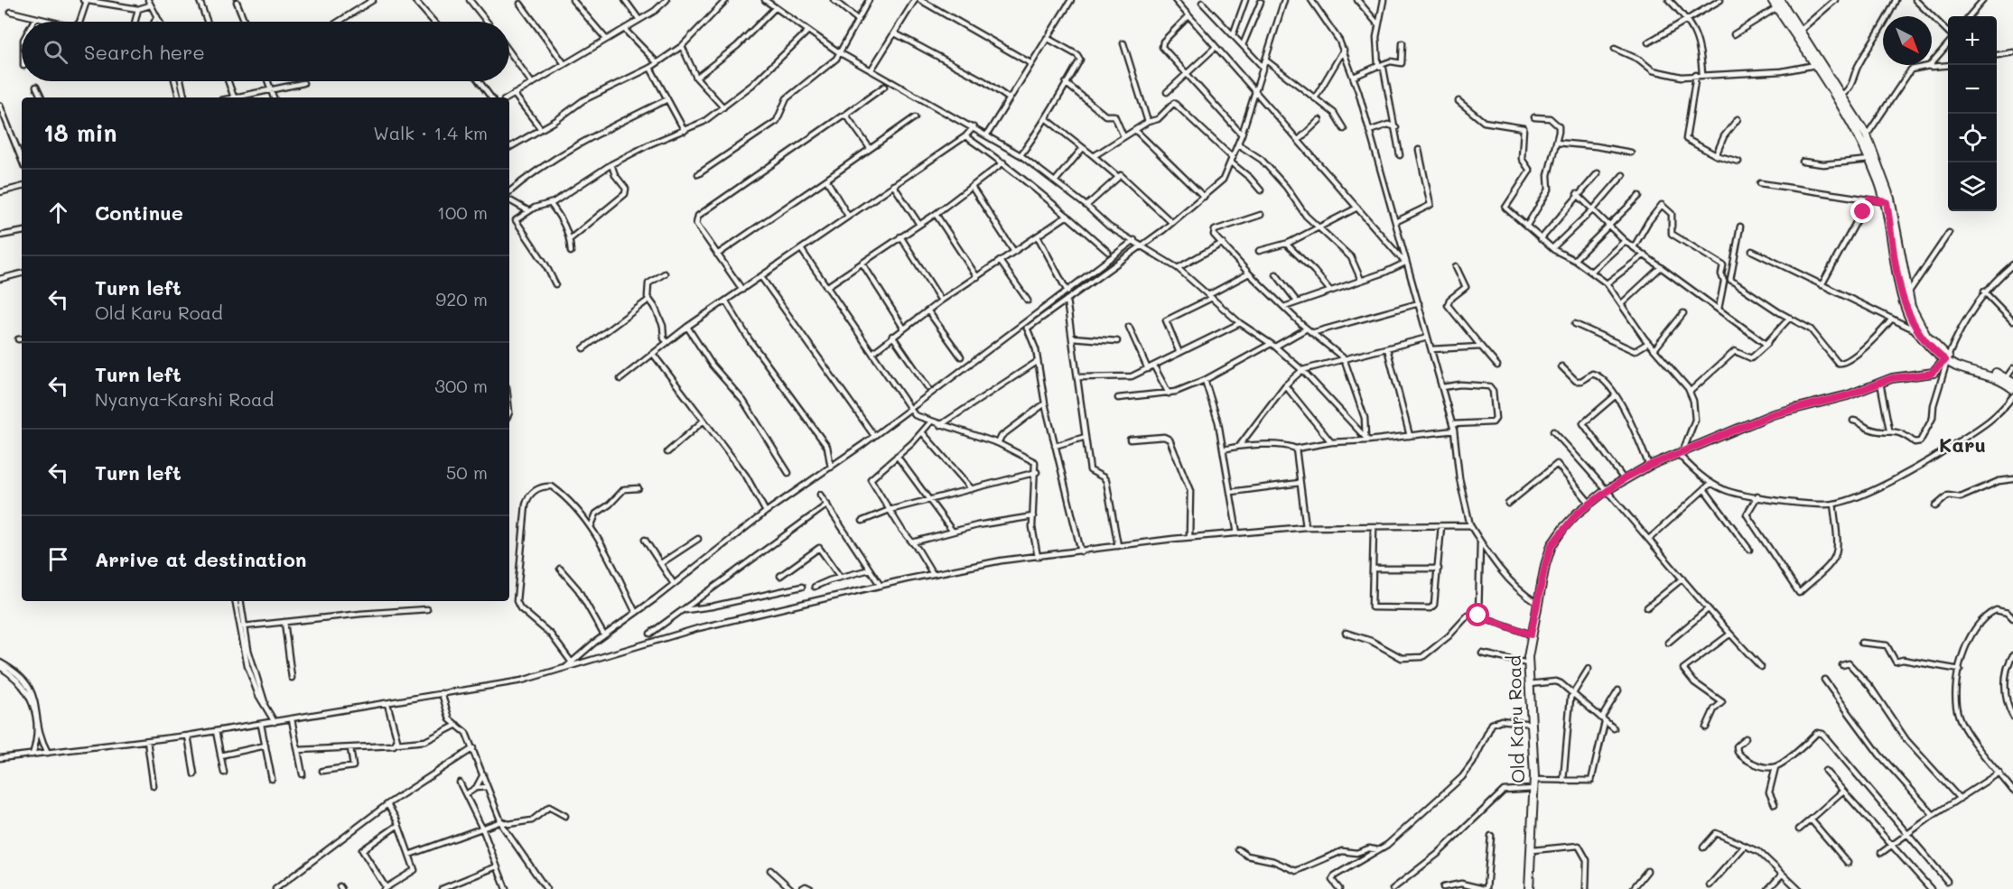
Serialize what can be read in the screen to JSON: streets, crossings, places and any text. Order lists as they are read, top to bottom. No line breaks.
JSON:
{"streets":{"main road":["Old Karu Road"]},"districts":["Karu"],"north":"bottom right","page":{"map_buttons":["+","−"],"search":"Search here","heading":["18 min","Walk · 1.4 km"],"list":[["Continue","100 m"],["Turn left","Old Karu Road","920 m"],["Turn left","Nyanya-Karshi Road","300 m"],["Turn left","50 m"],"Arrive at destination"]}}
